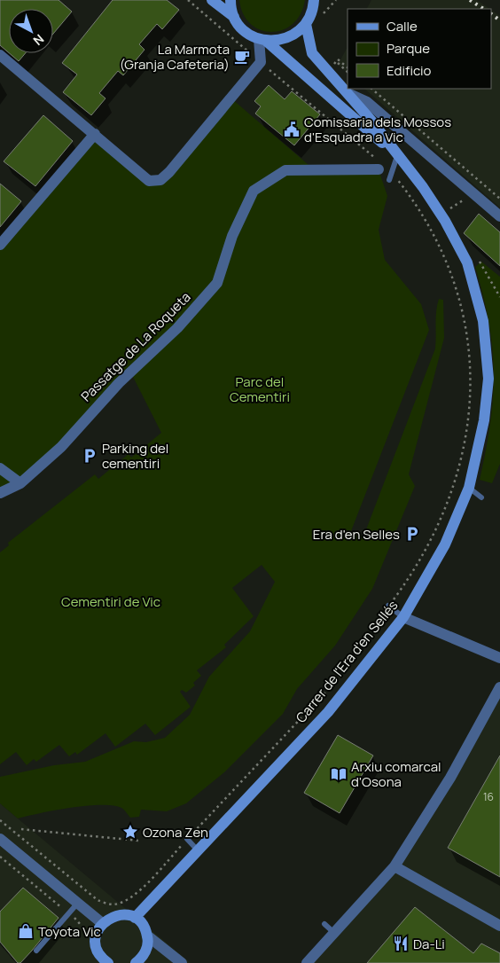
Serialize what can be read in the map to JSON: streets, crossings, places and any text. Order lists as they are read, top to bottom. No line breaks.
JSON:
{"streets":{"street":["Passatge de La Roqueta","Carrer de l'Era d'en Sellés"]},"parks":["Parc del Cementiri","Cementiri de Vic"],"places":{"cafe":["La Marmota (Granja Cafeteria)"],"public building":["Comissaria dels Mossos d'Esquadra a Vic"],"parking":["Parking del cementiri","Era d'en Selles"],"library":["Arxiu comarcal d'Osona"],"place":["Ozona Zen"],"shop":["Toyota Vic"],"restaurant":["Da-Li"]},"house_numbers":["16"],"legend":["Calle","Parque","Edificio"],"north":"bottom right"}
